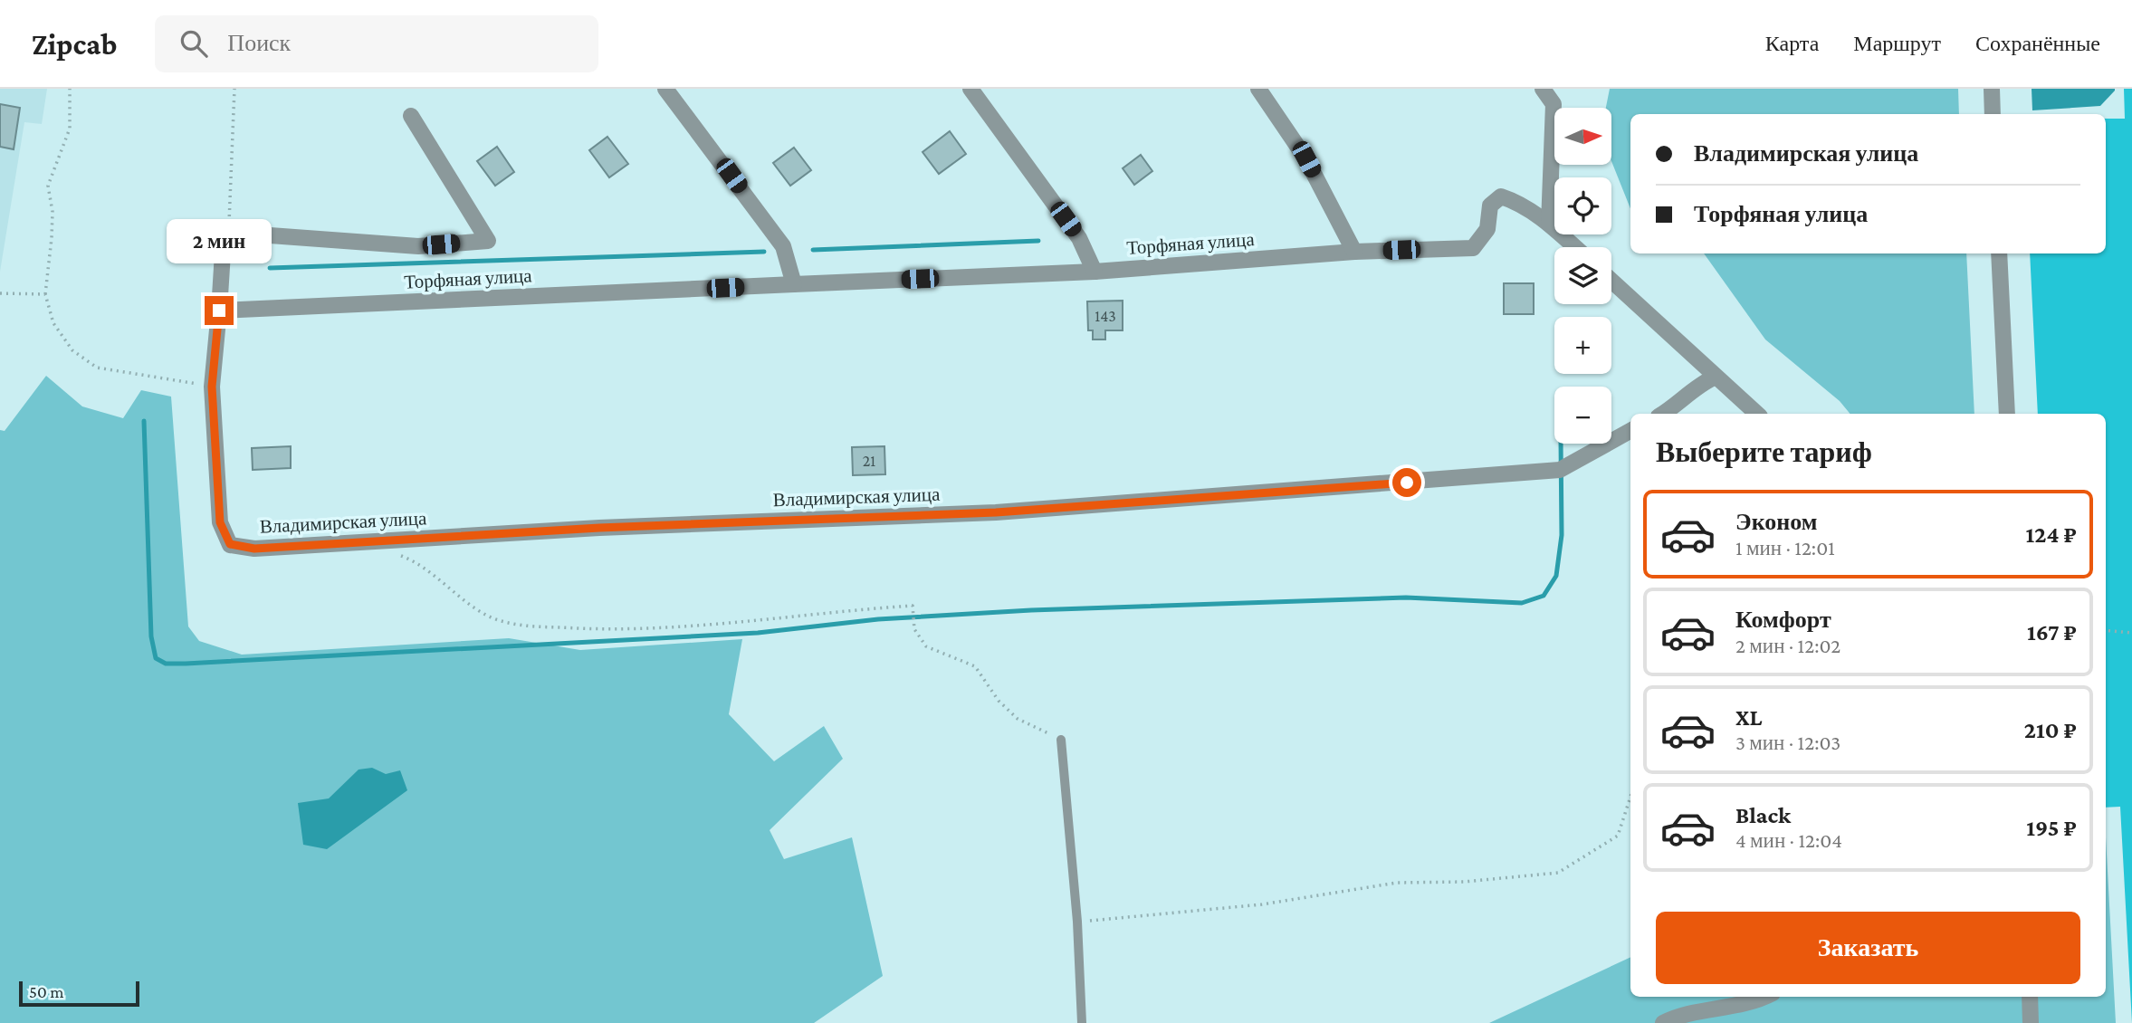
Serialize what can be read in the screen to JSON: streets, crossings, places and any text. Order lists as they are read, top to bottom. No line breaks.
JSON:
{"streets":{"street":["Торфяная улица","Владимирская улица"]},"house_numbers":["143","21"],"scale_bar":"50 m","north":"right","page":{"header":"Zipcab","search":"Поиск","nav":["Карта","Маршрут","Сохранённые"],"map_buttons":["+","−"],"banner":["Владимирская улица","Торфяная улица"],"bubble":"2 мин","heading":"Выберите тариф","list":[{"name":"Эконом","note":"1 мин · 12:01","value":"124 ₽"},{"name":"Комфорт","note":"2 мин · 12:02","value":"167 ₽"},{"name":"XL","note":"3 мин · 12:03","value":"210 ₽"},{"name":"Black","note":"4 мин · 12:04","value":"195 ₽"}],"buttons":"Заказать","scale":"50 m"}}
